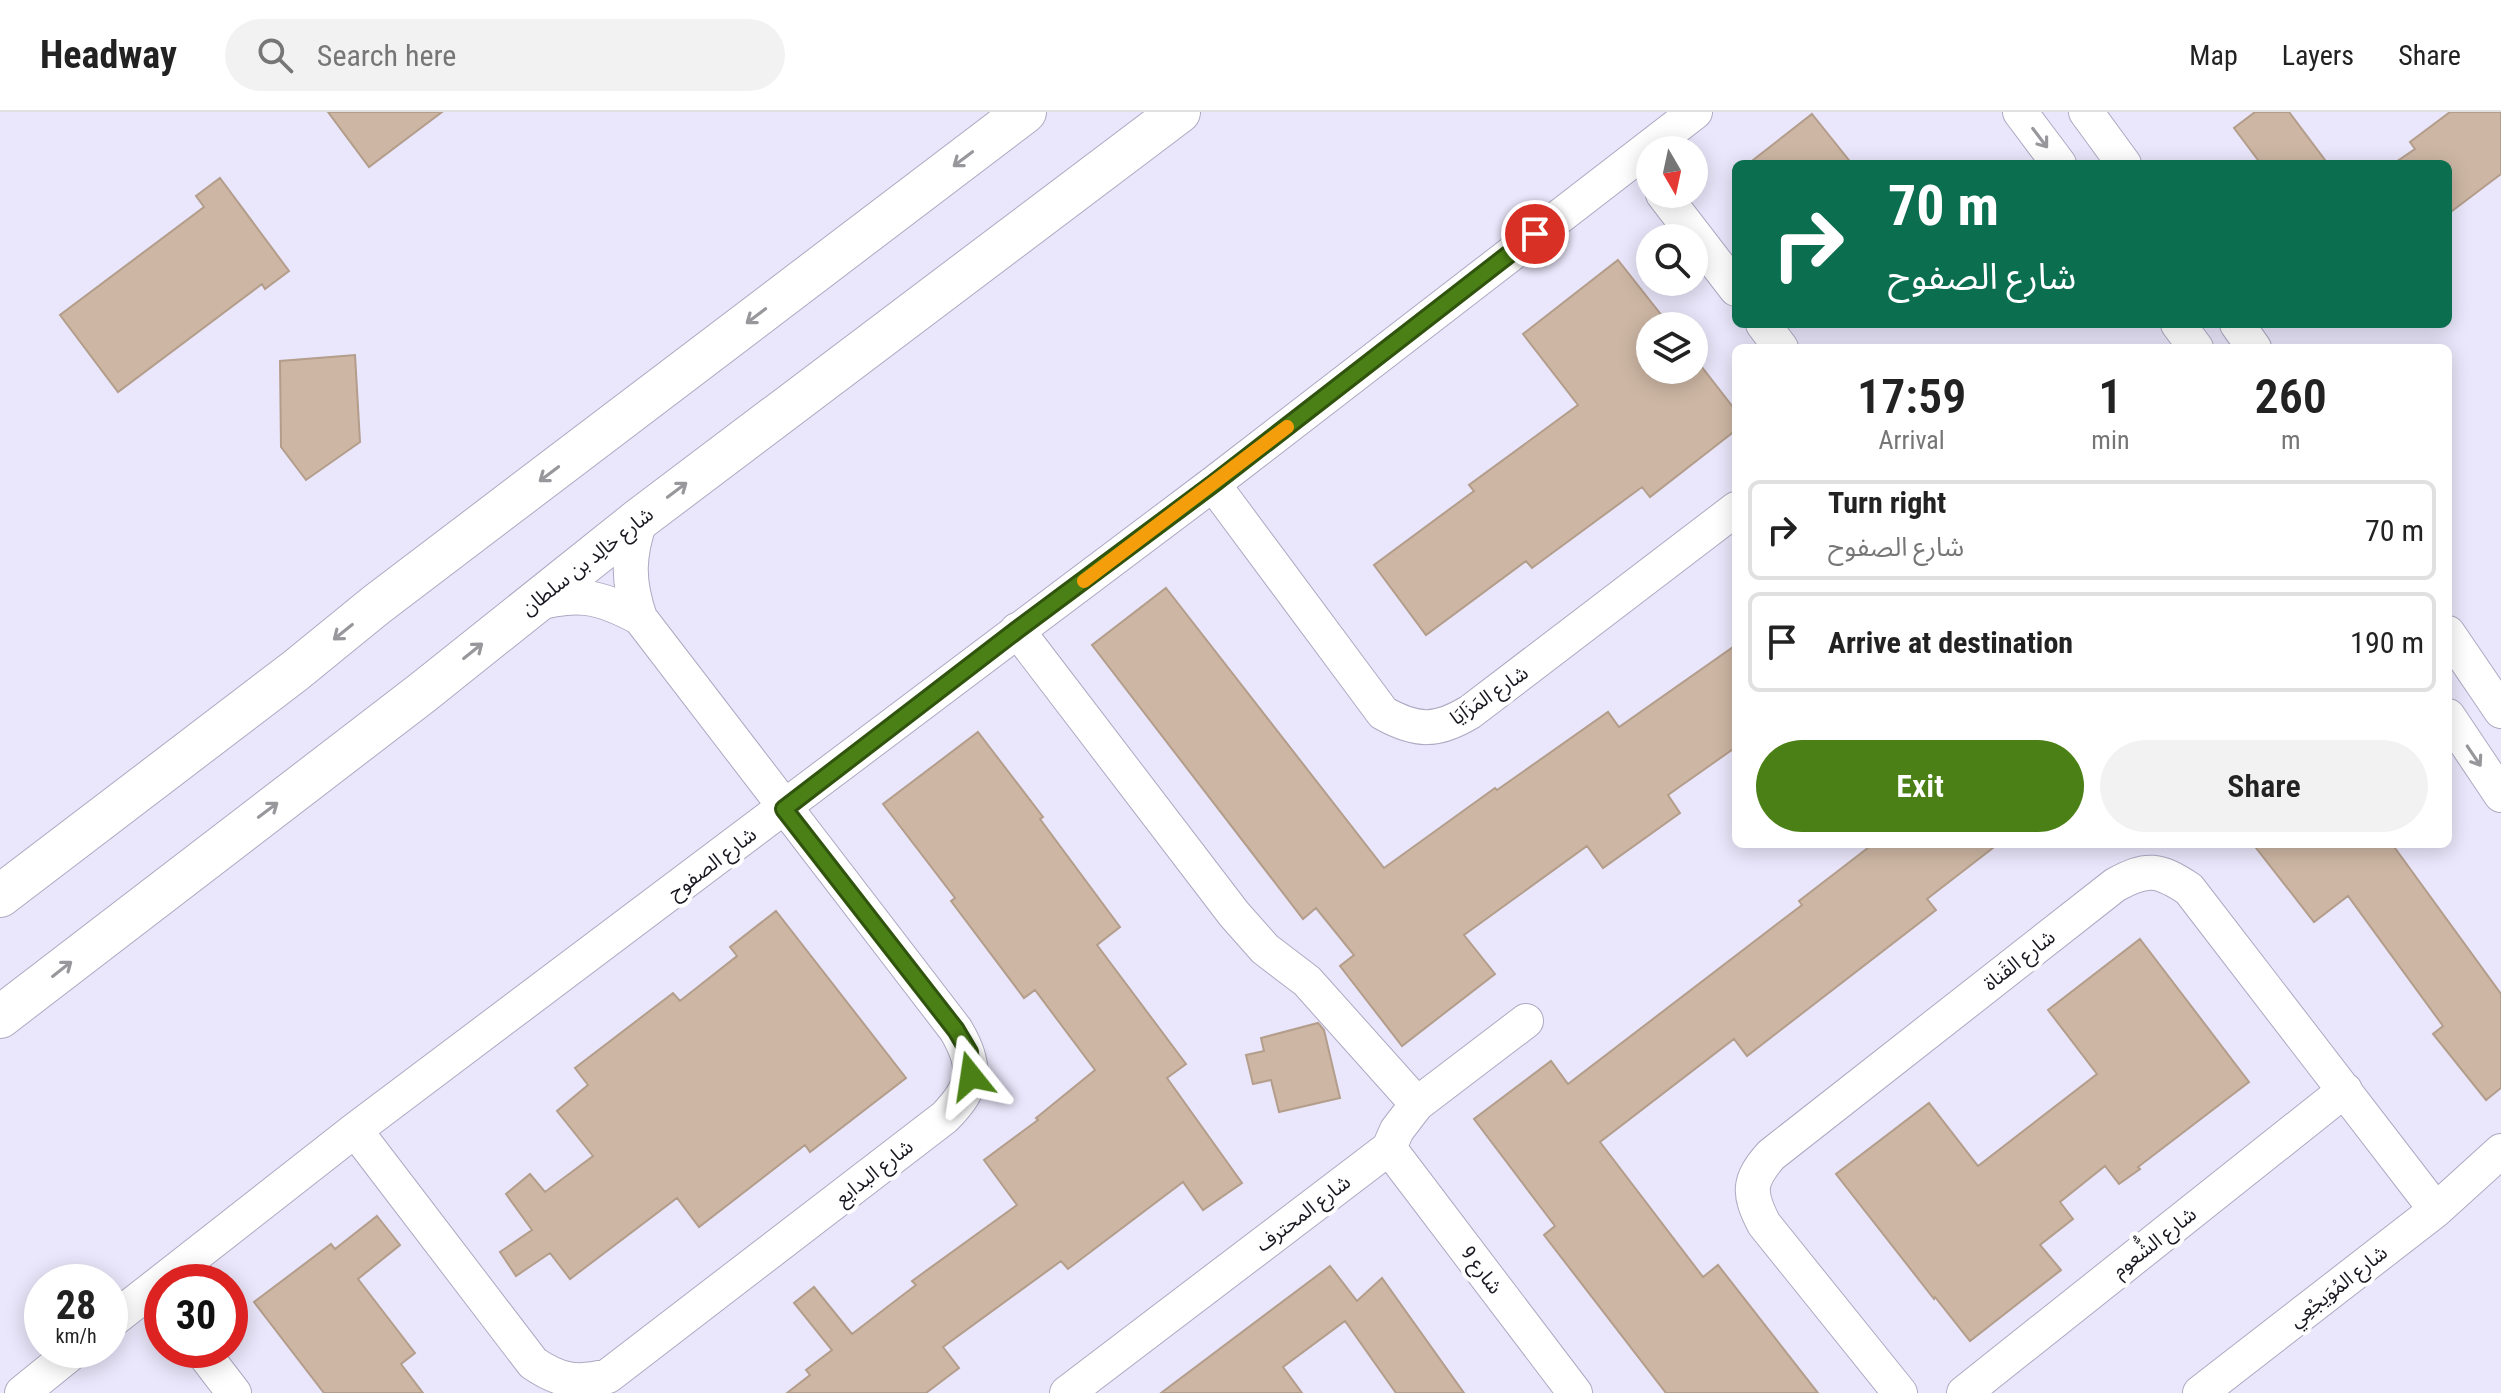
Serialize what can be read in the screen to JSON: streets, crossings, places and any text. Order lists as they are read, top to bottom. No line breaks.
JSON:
{"streets":{"main road":["شارع خالِد بن سلطان"],"street":["شارع المَزَايَا","شارع الصفوح","شارع القَناة","شارع البدايع","شارع المحترف","شارع الشُّعوم","شارع 9","شارع المُوَيجْعِي"]},"crossings":[["شارع خالِد بن سلطان","شارع البدايع"],["شارع المَزَايَا","شارع الصفوح"],["شارع الصفوح","شارع البدايع"],["شارع القَناة","شارع الشُّعوم"],["شارع القَناة","شارع المُوَيجْعِي"],["شارع المحترف","شارع 9"]],"north":"bottom","page":{"header":"Headway","search":"Search here","nav":["Map","Layers","Share"],"turn":["70 m","شارع الصفوح"],"eta":["17:59","Arrival","1","min","260","m"],"list":[{"name":"Turn right","note":"شارع الصفوح","value":"70 m"},{"name":"Arrive at destination","value":"190 m"}],"buttons":["Exit","Share"],"speed":"28 km/h","limit":"30"}}
